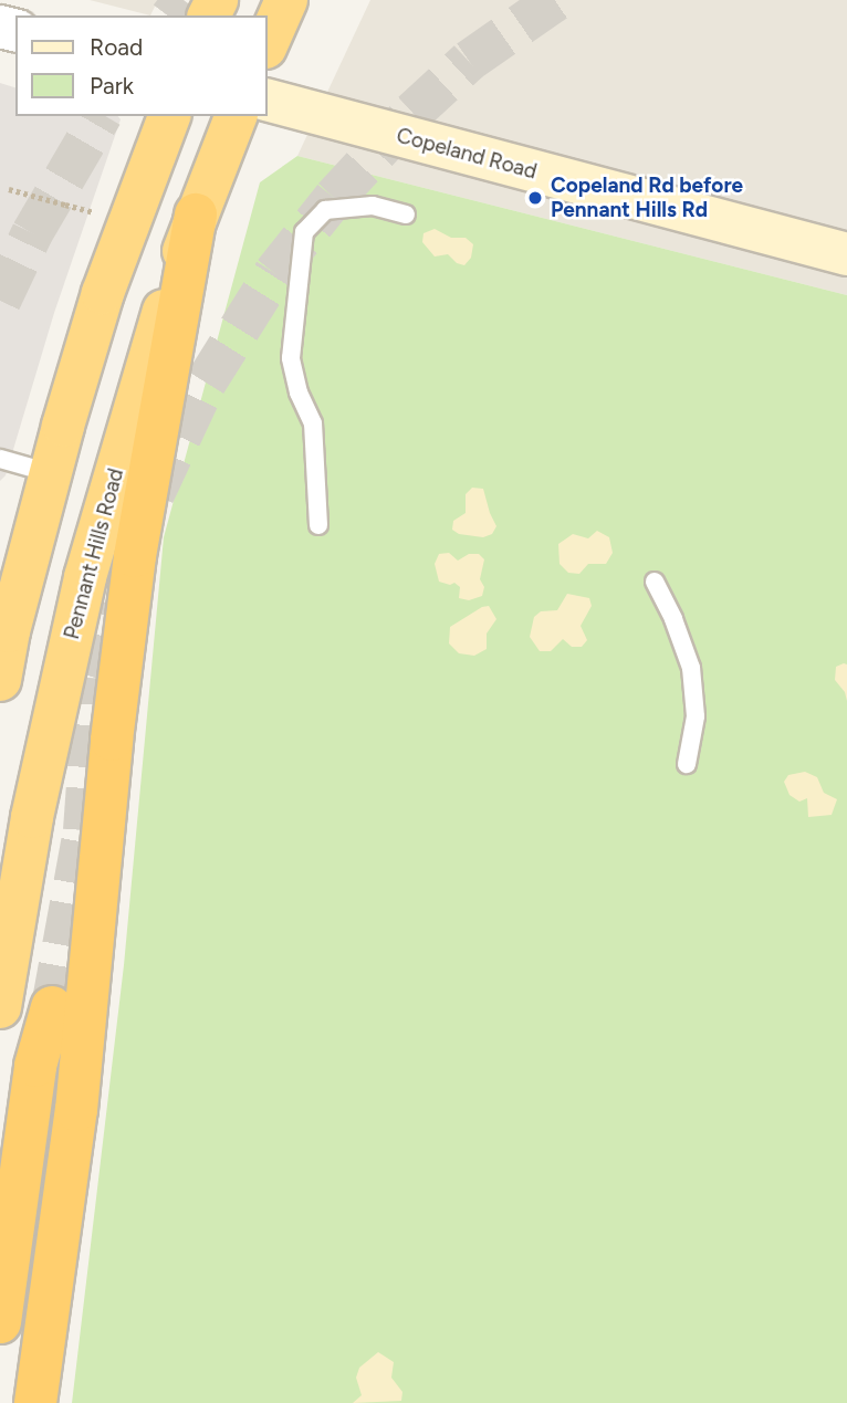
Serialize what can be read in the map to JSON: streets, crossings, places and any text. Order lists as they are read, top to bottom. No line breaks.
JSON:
{"streets":{"highway":["Pennant Hills Road"],"main road":["Copeland Road"]},"places":["Copeland Rd before Pennant Hills Rd"],"legend":["Road","Park"]}
